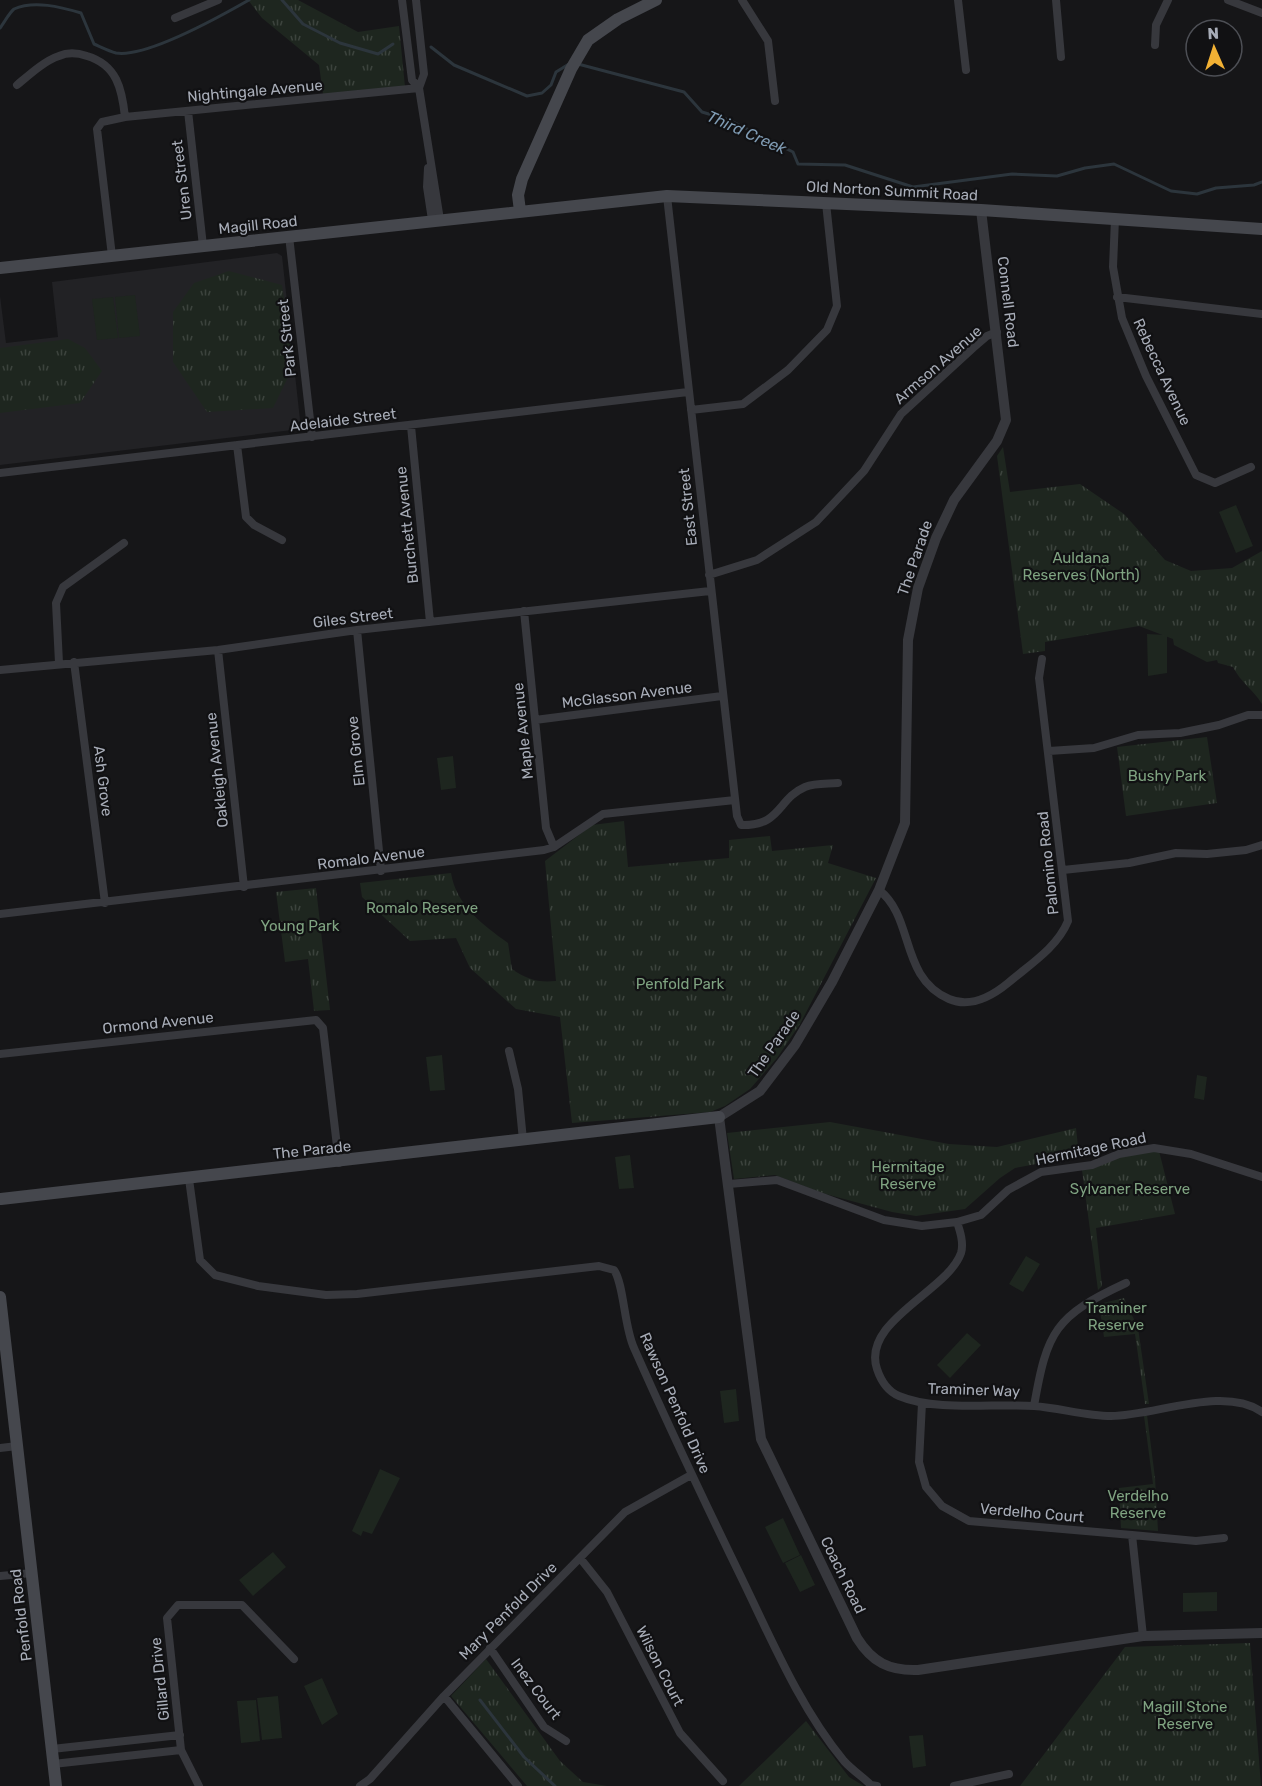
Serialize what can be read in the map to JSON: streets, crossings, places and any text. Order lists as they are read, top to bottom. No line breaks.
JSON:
{"streets":{"main road":["Old Norton Summit Road","Magill Road","The Parade","Penfold Road"],"street":["Nightingale Avenue","Uren Street","Connell Road","Park Street","Armson Avenue","Rebecca Avenue","Adelaide Street","East Street","Burchett Avenue","Giles Street","McGlasson Avenue","Maple Avenue","Elm Grove","Oakleigh Avenue","Ash Grove","Romalo Avenue","Palomino Road","Ormond Avenue","Hermitage Road","Traminer Way","Rawson Penfold Drive","Verdelho Court","Coach Road","Mary Penfold Drive","Wilson Court","Gillard Drive","Inez Court"]},"crossings":[["Nightingale Avenue","Uren Street"],["Nightingale Avenue","Magill Road"],["Uren Street","Magill Road"],["Old Norton Summit Road","Magill Road"],["Old Norton Summit Road","Connell Road"],["Old Norton Summit Road","Rebecca Avenue"],["Old Norton Summit Road","East Street"],["Magill Road","Park Street"],["Connell Road","Armson Avenue"],["Connell Road","The Parade"],["Park Street","Adelaide Street"],["Armson Avenue","East Street"],["Adelaide Street","East Street"],["Adelaide Street","Burchett Avenue"],["East Street","Giles Street"],["East Street","McGlasson Avenue"],["East Street","Romalo Avenue"],["Burchett Avenue","Giles Street"],["The Parade","Palomino Road"],["The Parade","Ormond Avenue"],["The Parade","Rawson Penfold Drive"],["The Parade","Coach Road"],["Giles Street","Maple Avenue"],["Giles Street","Elm Grove"],["Giles Street","Oakleigh Avenue"],["Giles Street","Ash Grove"],["McGlasson Avenue","Maple Avenue"],["Maple Avenue","Romalo Avenue"],["Elm Grove","Romalo Avenue"],["Oakleigh Avenue","Romalo Avenue"],["Ash Grove","Romalo Avenue"],["Hermitage Road","Traminer Way"],["Hermitage Road","Coach Road"],["Traminer Way","Verdelho Court"],["Rawson Penfold Drive","Mary Penfold Drive"],["Mary Penfold Drive","Wilson Court"],["Mary Penfold Drive","Inez Court"]],"water":["Third Creek"],"parks":["Auldana Reserves (North)","Bushy Park","Romalo Reserve","Young Park","Penfold Park","Hermitage Reserve","Sylvaner Reserve","Traminer Reserve","Verdelho Reserve","Magill Stone Reserve"],"north":"top"}
